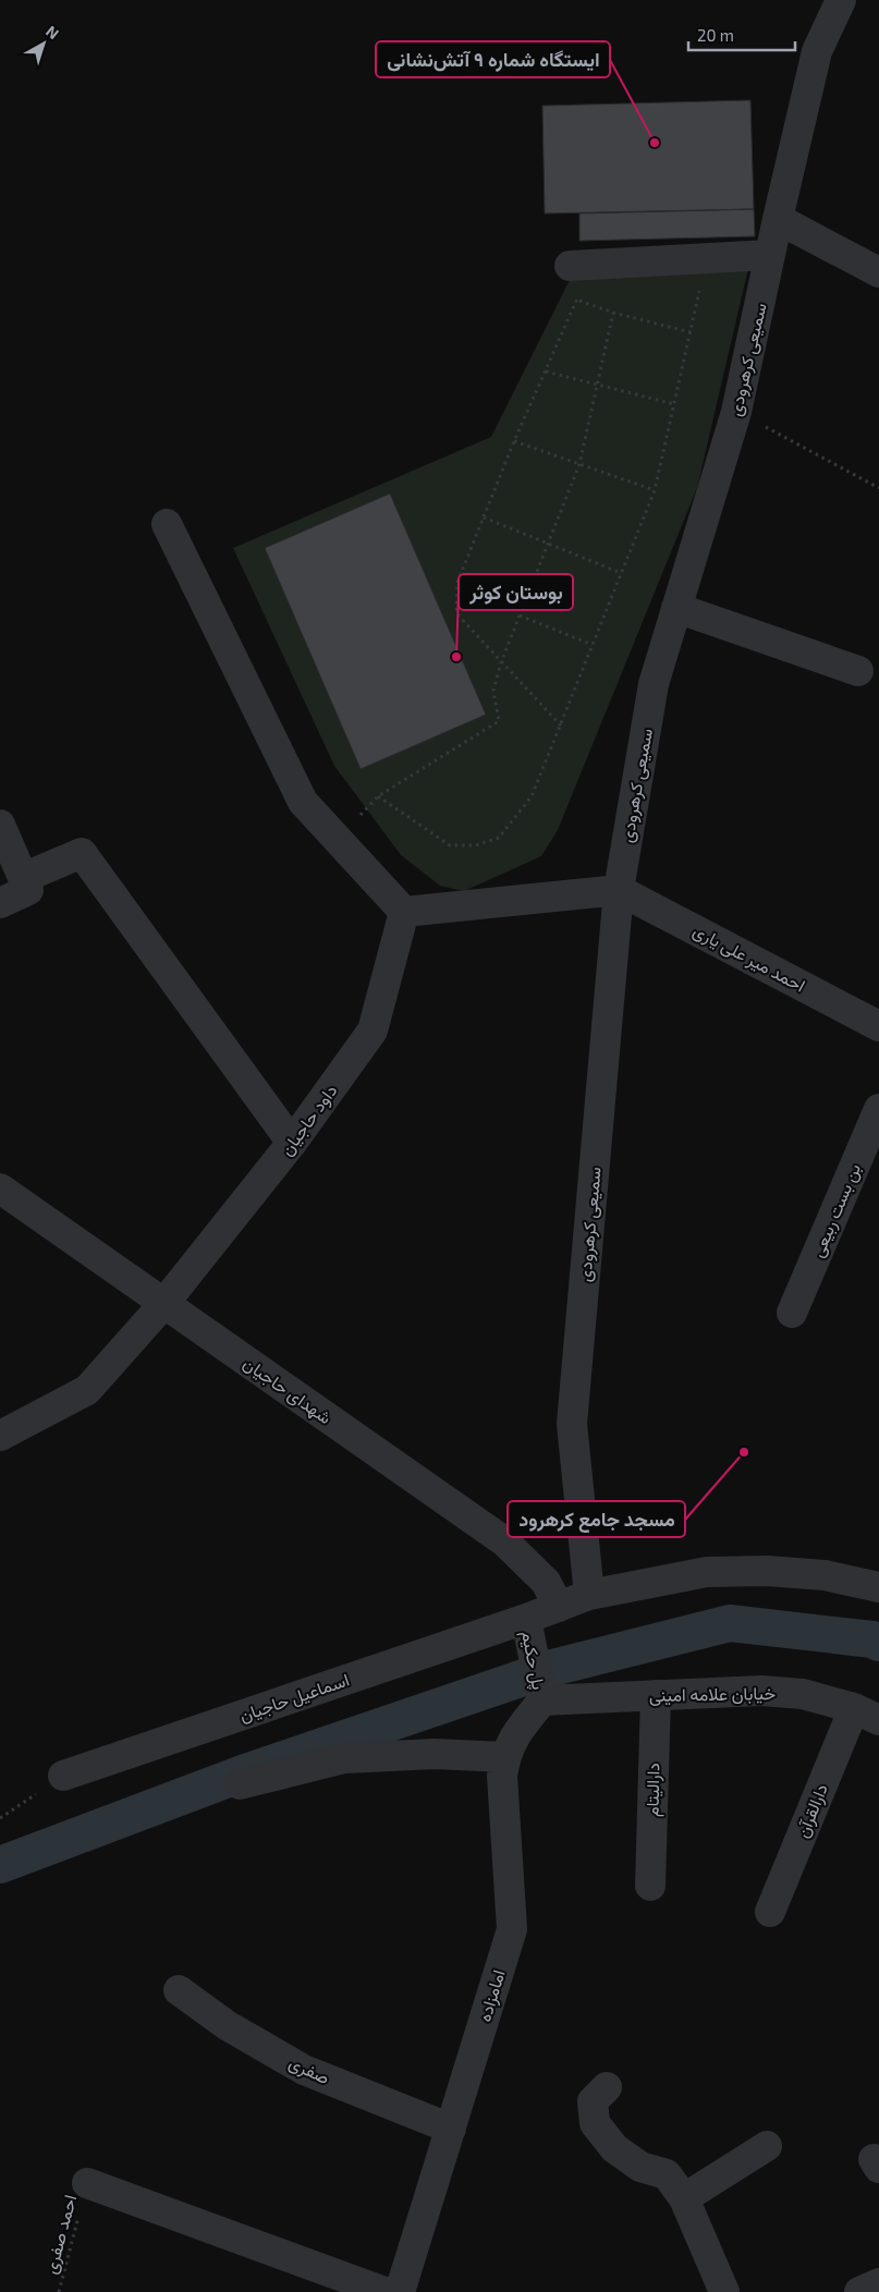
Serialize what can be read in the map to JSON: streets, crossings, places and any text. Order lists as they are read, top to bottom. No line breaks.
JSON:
{"streets":{"street":["سمیعی کرهرودی","احمد میر علی یاری","داود حاجیان","بن بست ربیعی","شهدای حاجیان","پل حکیم","خیابان علامه امینی","اسماعیل حاجیان","دارالیتام","دارالقرآن","امامزاده","صفری"],"path":["احمد صفری"]},"crossings":[["سمیعی کرهرودی","احمد میر علی یاری"],["سمیعی کرهرودی","اسماعیل حاجیان"],["داود حاجیان","شهدای حاجیان"],["شهدای حاجیان","اسماعیل حاجیان"],["پل حکیم","خیابان علامه امینی"],["پل حکیم","اسماعیل حاجیان"],["پل حکیم","امامزاده"],["خیابان علامه امینی","دارالیتام"],["خیابان علامه امینی","دارالقرآن"],["خیابان علامه امینی","امامزاده"],["امامزاده","صفری"]],"places":["ایستگاه شماره ۹ آتش‌نشانی","بوستان کوثر","مسجد جامع کرهرود"],"scale_bar":"20 m","north":"top right"}
